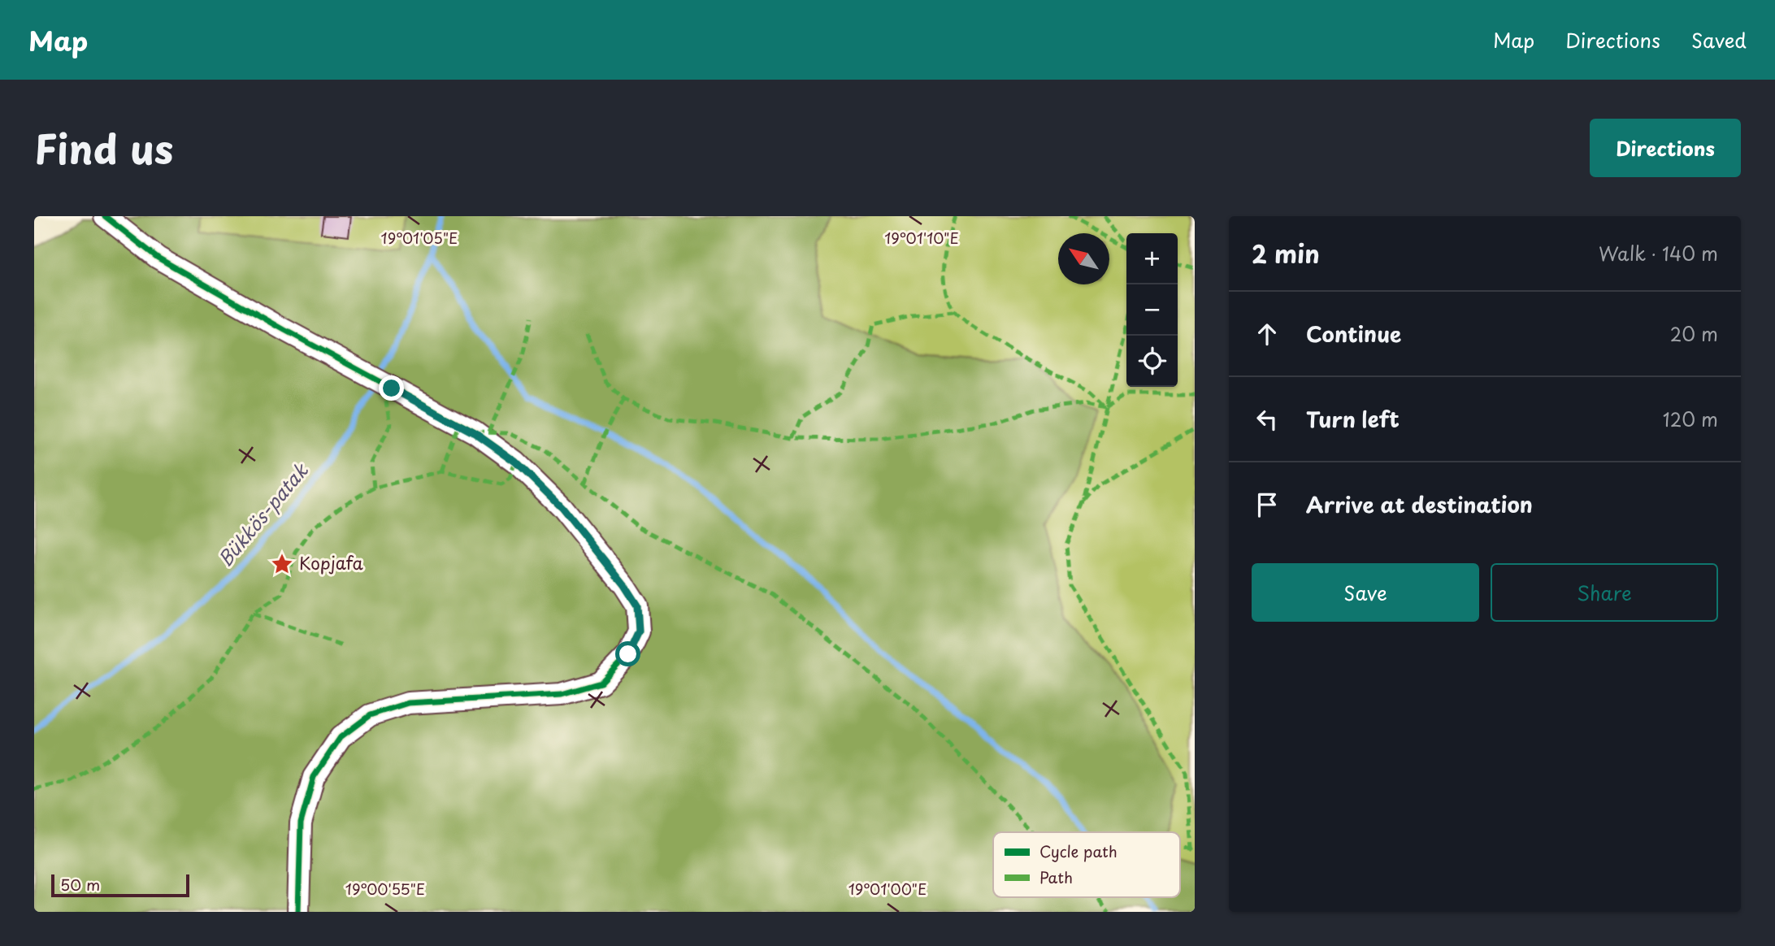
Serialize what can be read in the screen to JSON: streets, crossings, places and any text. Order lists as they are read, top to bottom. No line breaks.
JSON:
{"water":["Bükkös-patak"],"places":{"place":["Kopjafa"]},"legend":["Cycle path","Path"],"scale_bar":"50 m","north":"top left","page":{"header":"Map","nav":["Map","Directions","Saved"],"title":"Find us","buttons":["Directions",["Save","Share"]],"heading":["2 min","Walk · 140 m"],"map_buttons":["+","−"],"list":[["Continue","20 m"],["Turn left","120 m"],"Arrive at destination"],"scale":"50 m"},"coordinates":["19°01'10\"E","19°01'05\"E","19°00'55\"E","19°01'00\"E"]}
